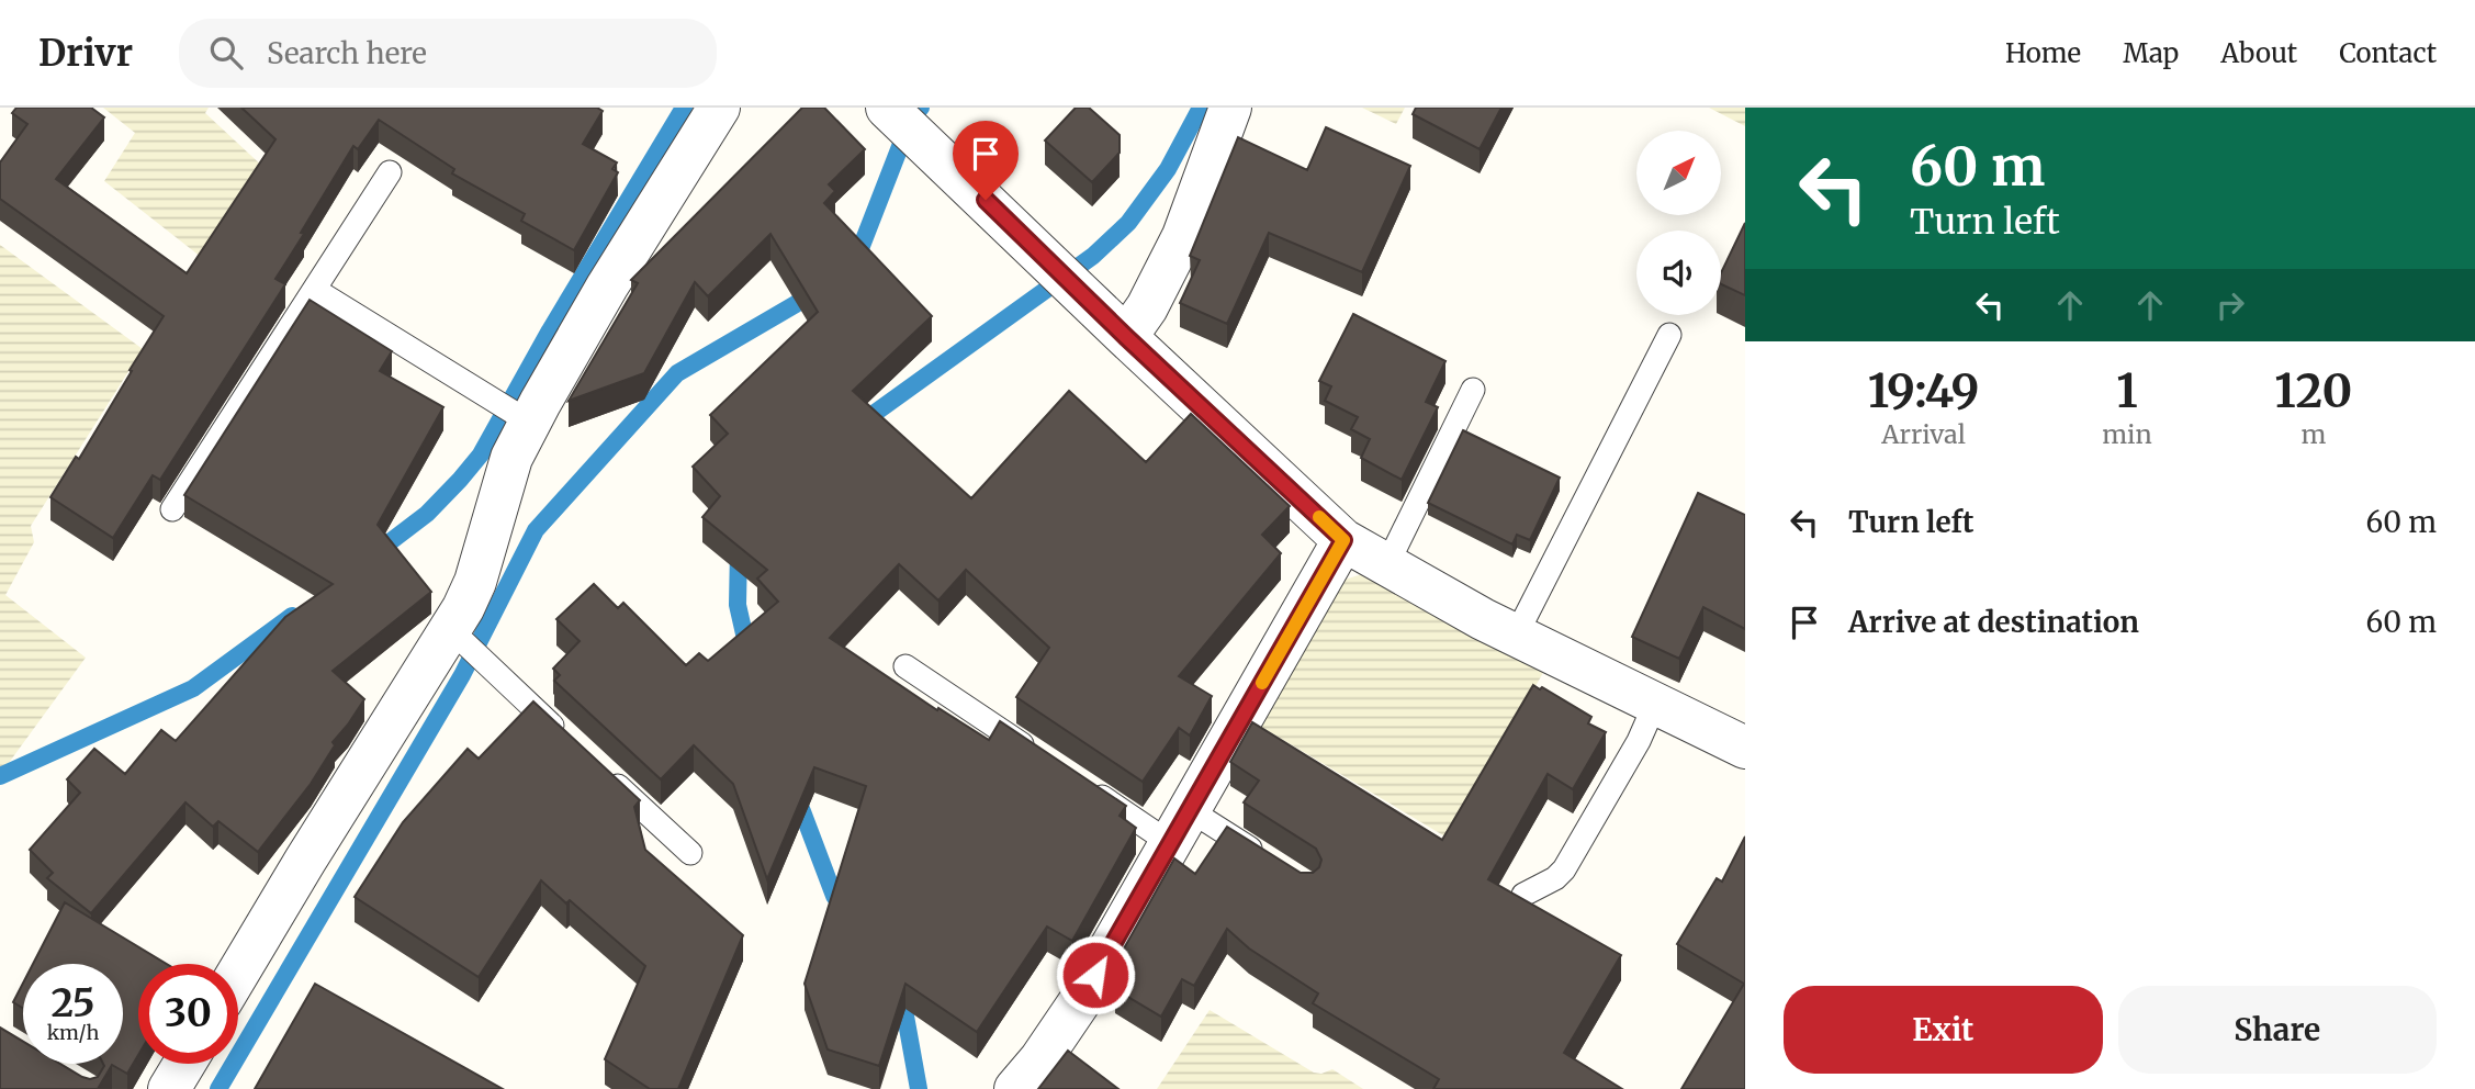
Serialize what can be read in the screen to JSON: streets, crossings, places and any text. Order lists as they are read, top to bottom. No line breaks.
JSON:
{"north":"top right","page":{"header":"Drivr","search":"Search here","nav":["Home","Map","About","Contact"],"turn":["60 m","Turn left"],"eta":["19:49","Arrival","1","min","120","m"],"list":[{"name":"Turn left","value":"60 m"},{"name":"Arrive at destination","value":"60 m"}],"speed":"25 km/h","limit":"30","buttons":["Exit","Share"]}}
